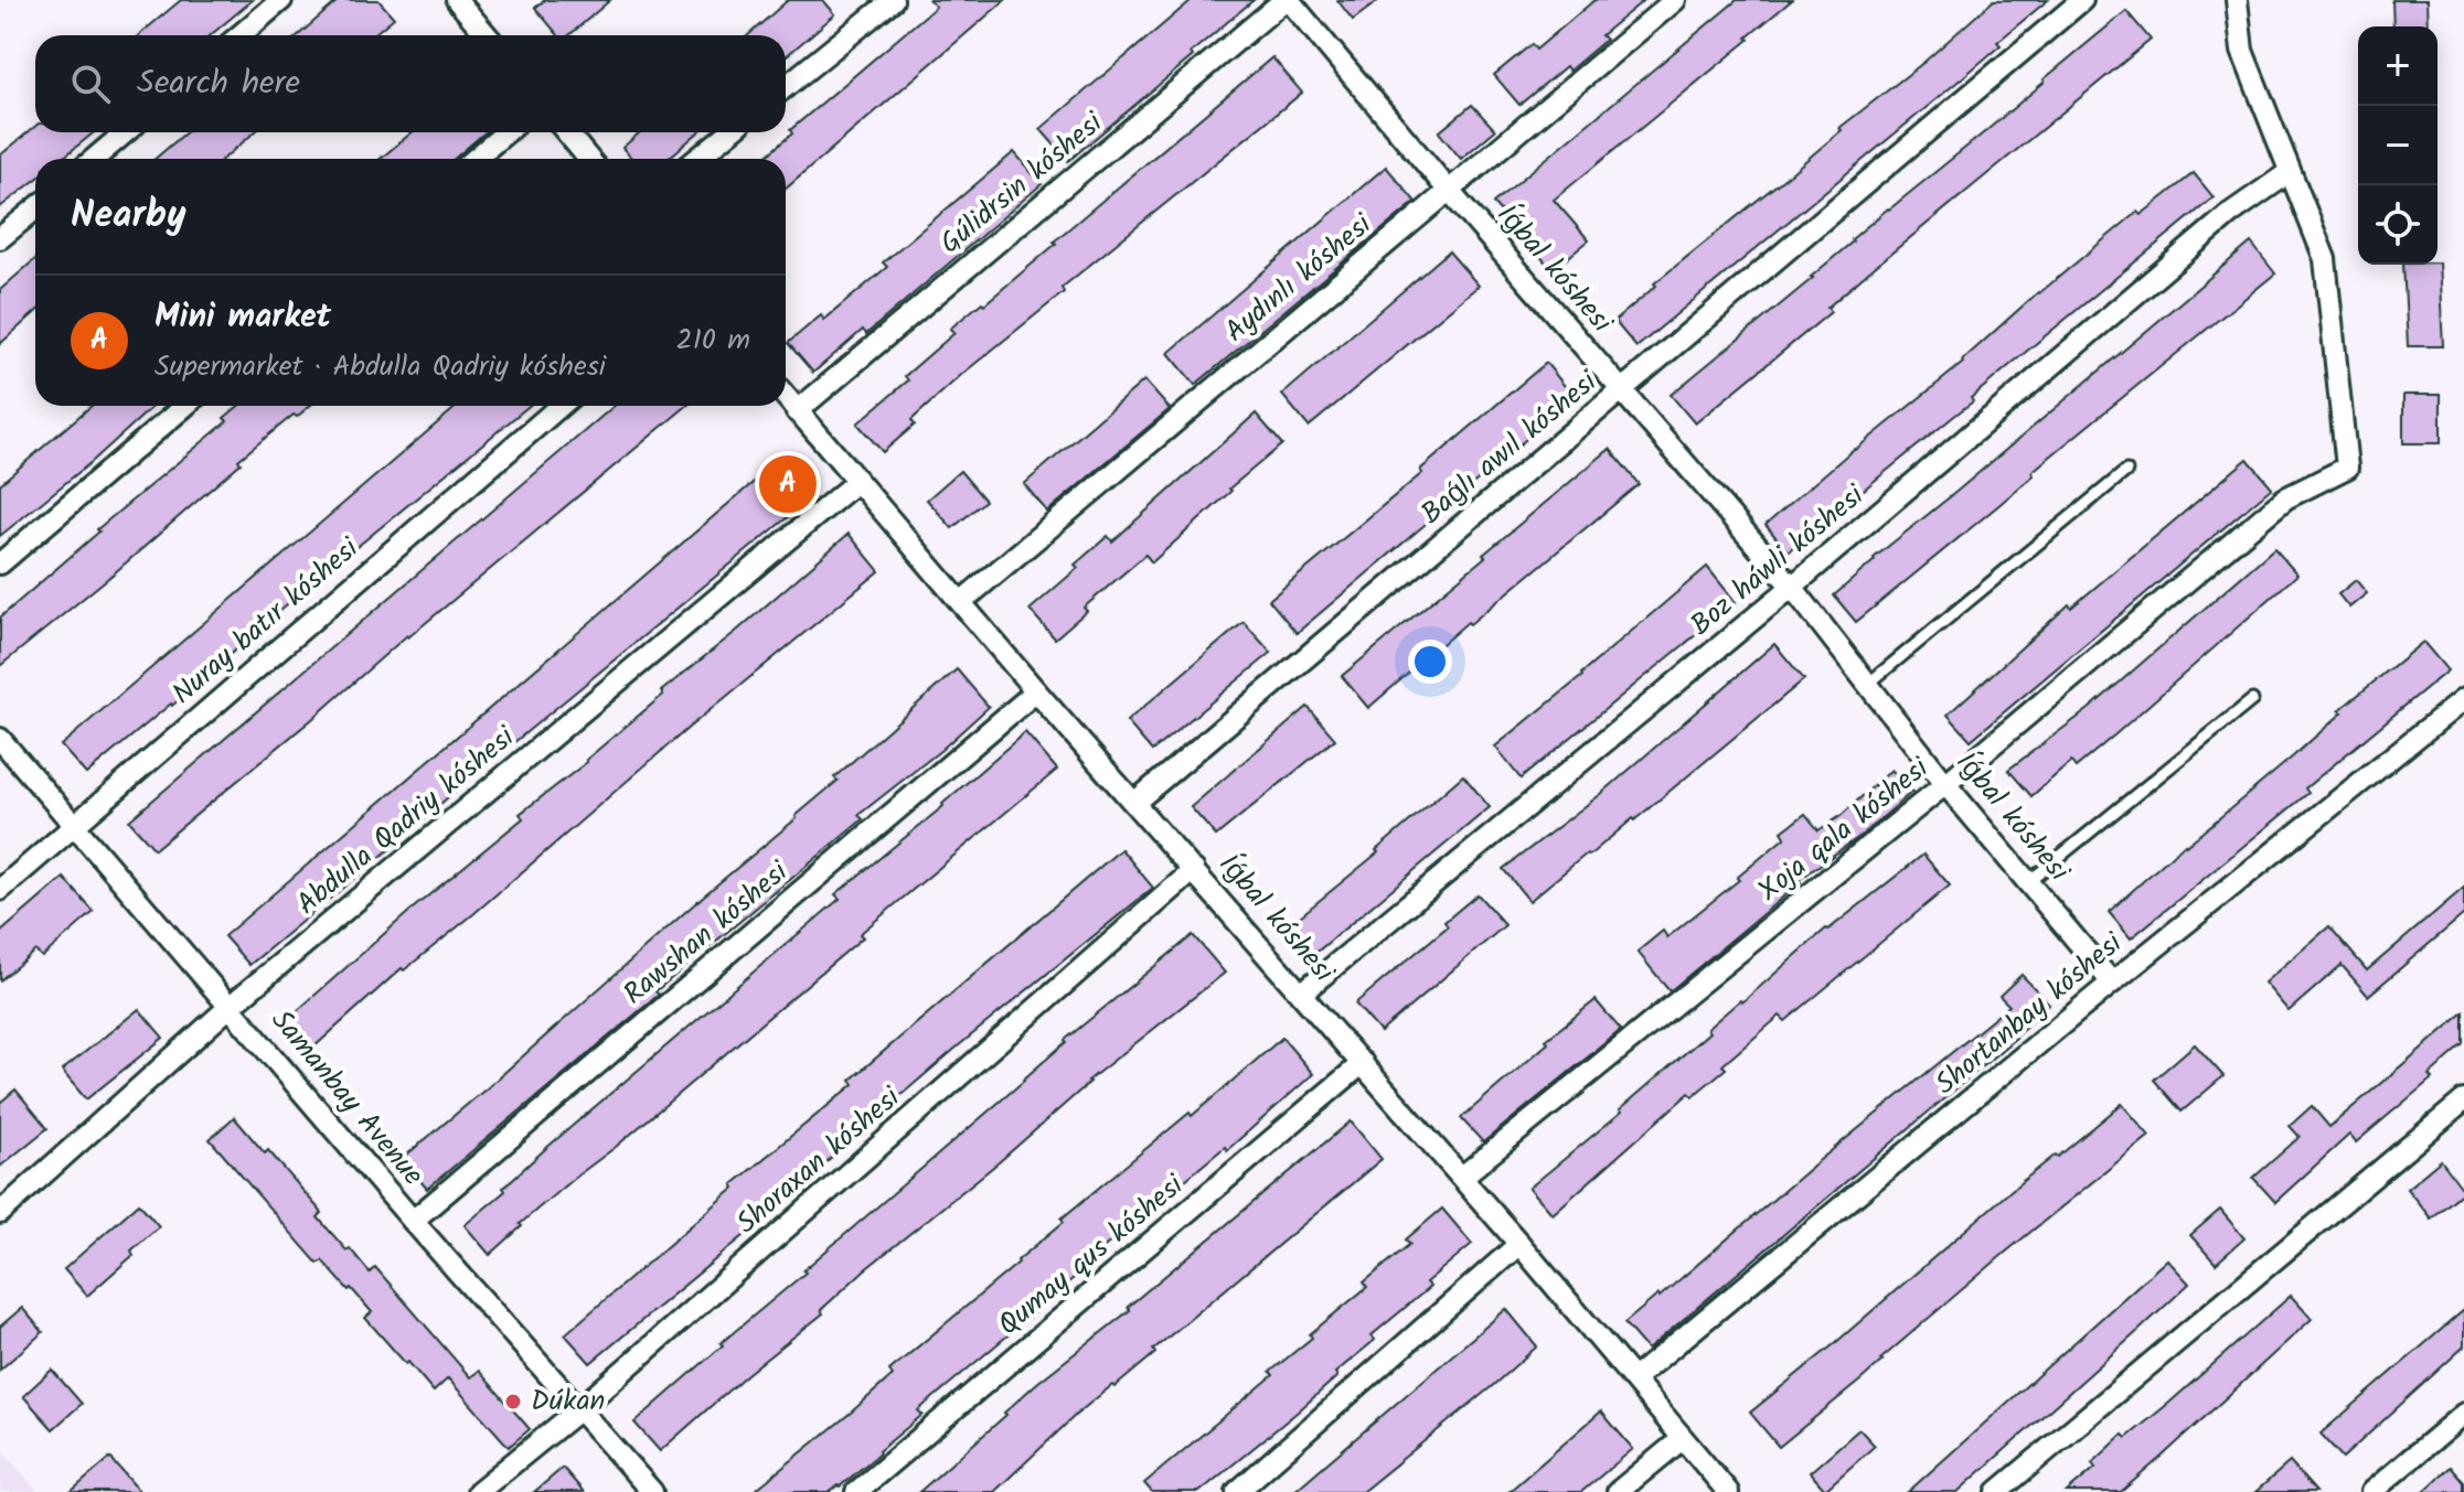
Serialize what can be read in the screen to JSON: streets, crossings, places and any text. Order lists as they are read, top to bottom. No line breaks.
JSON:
{"streets":{"street":["Gúlidrsin kóshesi","Íǵbal kóshesi","Aydınlı kóshesi","Baǵlı awıl kóshesi","Boz háwli kóshesi","Nuray batır kóshesi","Abdulla Qadriy kóshesi","Xoja qala kóshesi","Rawshan kóshesi","Shortanbay kóshesi","Samanbay Avenue","Shoraxan kóshesi","Qumay qus kóshesi"]},"crossings":[["Gúlidrsin kóshesi","Íǵbal kóshesi"],["Íǵbal kóshesi","Aydınlı kóshesi"],["Íǵbal kóshesi","Baǵlı awıl kóshesi"],["Íǵbal kóshesi","Boz háwli kóshesi"],["Íǵbal kóshesi","Abdulla Qadriy kóshesi"],["Íǵbal kóshesi","Xoja qala kóshesi"],["Íǵbal kóshesi","Rawshan kóshesi"],["Íǵbal kóshesi","Shortanbay kóshesi"],["Íǵbal kóshesi","Shoraxan kóshesi"],["Íǵbal kóshesi","Qumay qus kóshesi"],["Boz háwli kóshesi","Xoja qala kóshesi"],["Nuray batır kóshesi","Samanbay Avenue"],["Abdulla Qadriy kóshesi","Samanbay Avenue"],["Rawshan kóshesi","Samanbay Avenue"],["Samanbay Avenue","Shoraxan kóshesi"]],"places":["Dúkan"],"page":{"map_buttons":["+","−"],"search":"Search here","heading":"Nearby","list":[{"mark":"A","name":"Mini market","note":"Supermarket · Abdulla Qadriy kóshesi","value":"210 m"}],"pins":"A"}}
